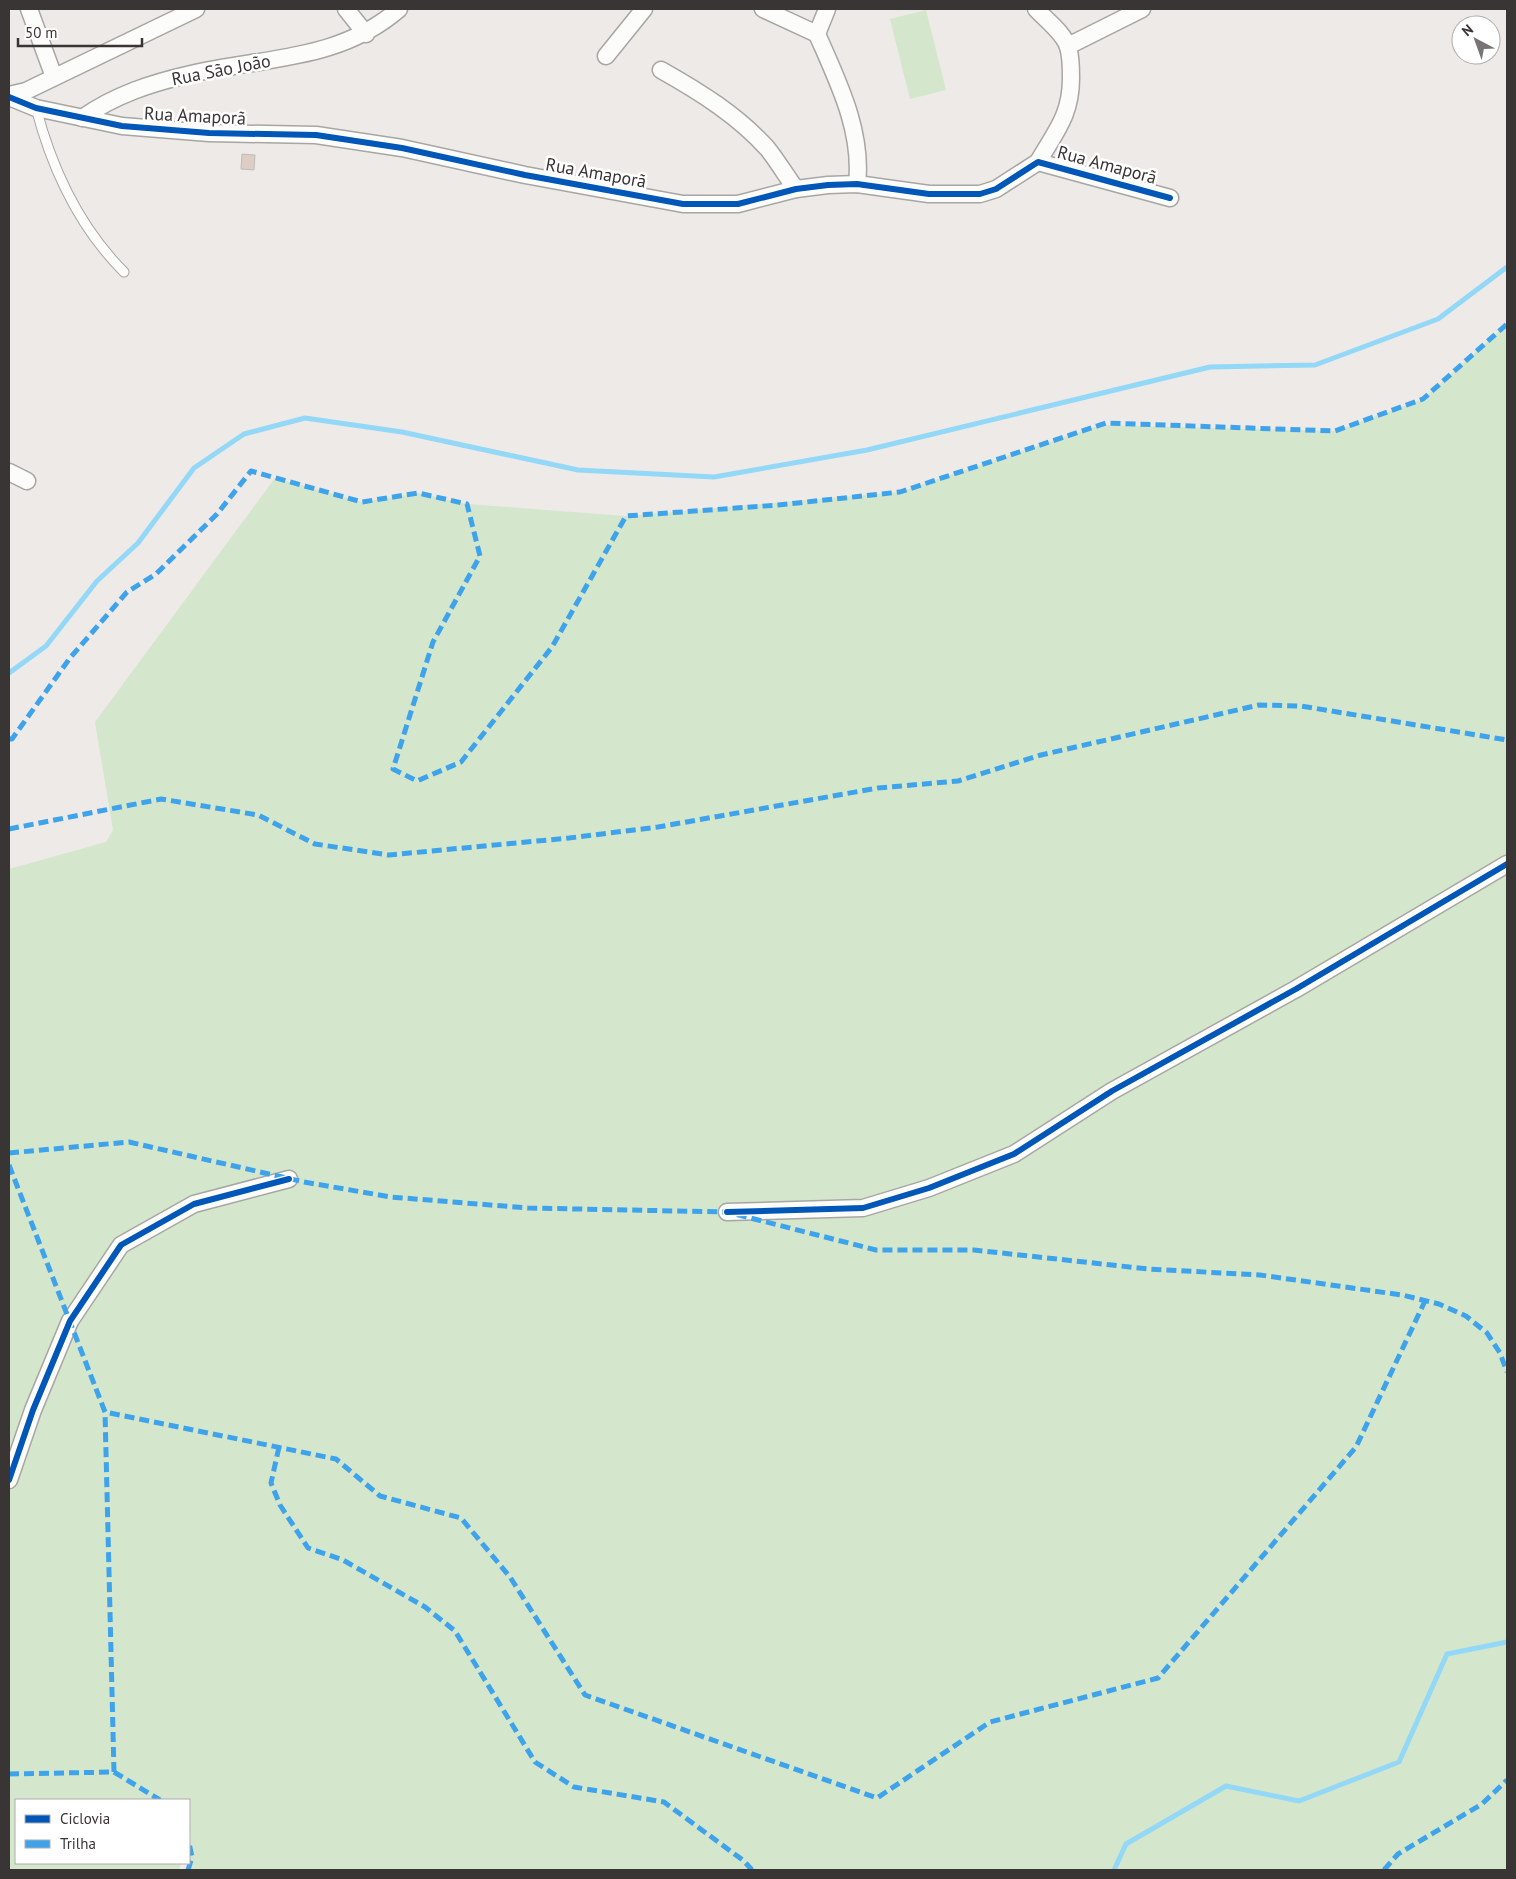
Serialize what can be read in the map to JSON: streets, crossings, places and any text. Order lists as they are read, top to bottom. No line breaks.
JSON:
{"streets":{"street":["Rua São João","Rua Amaporã"]},"crossings":[["Rua São João","Rua Amaporã"]],"legend":["Ciclovia","Trilha"],"scale_bar":"50 m","north":"top left"}
